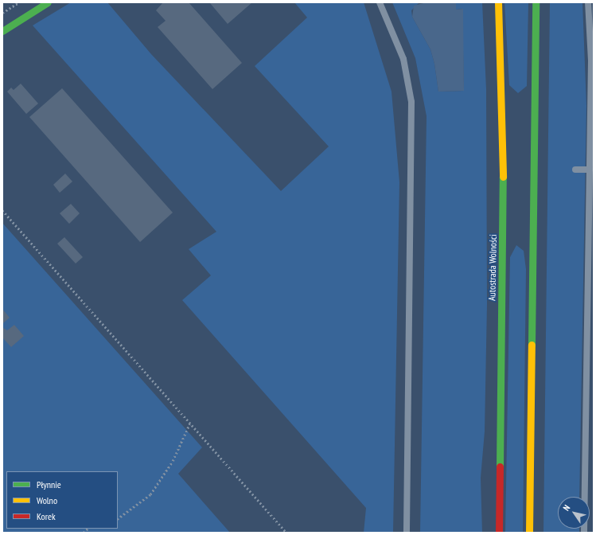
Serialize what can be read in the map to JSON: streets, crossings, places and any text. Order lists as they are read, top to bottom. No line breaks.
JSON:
{"streets":{"main road":["Autostrada Wolności"]},"legend":["Płynnie","Wolno","Korek"],"north":"top left"}
